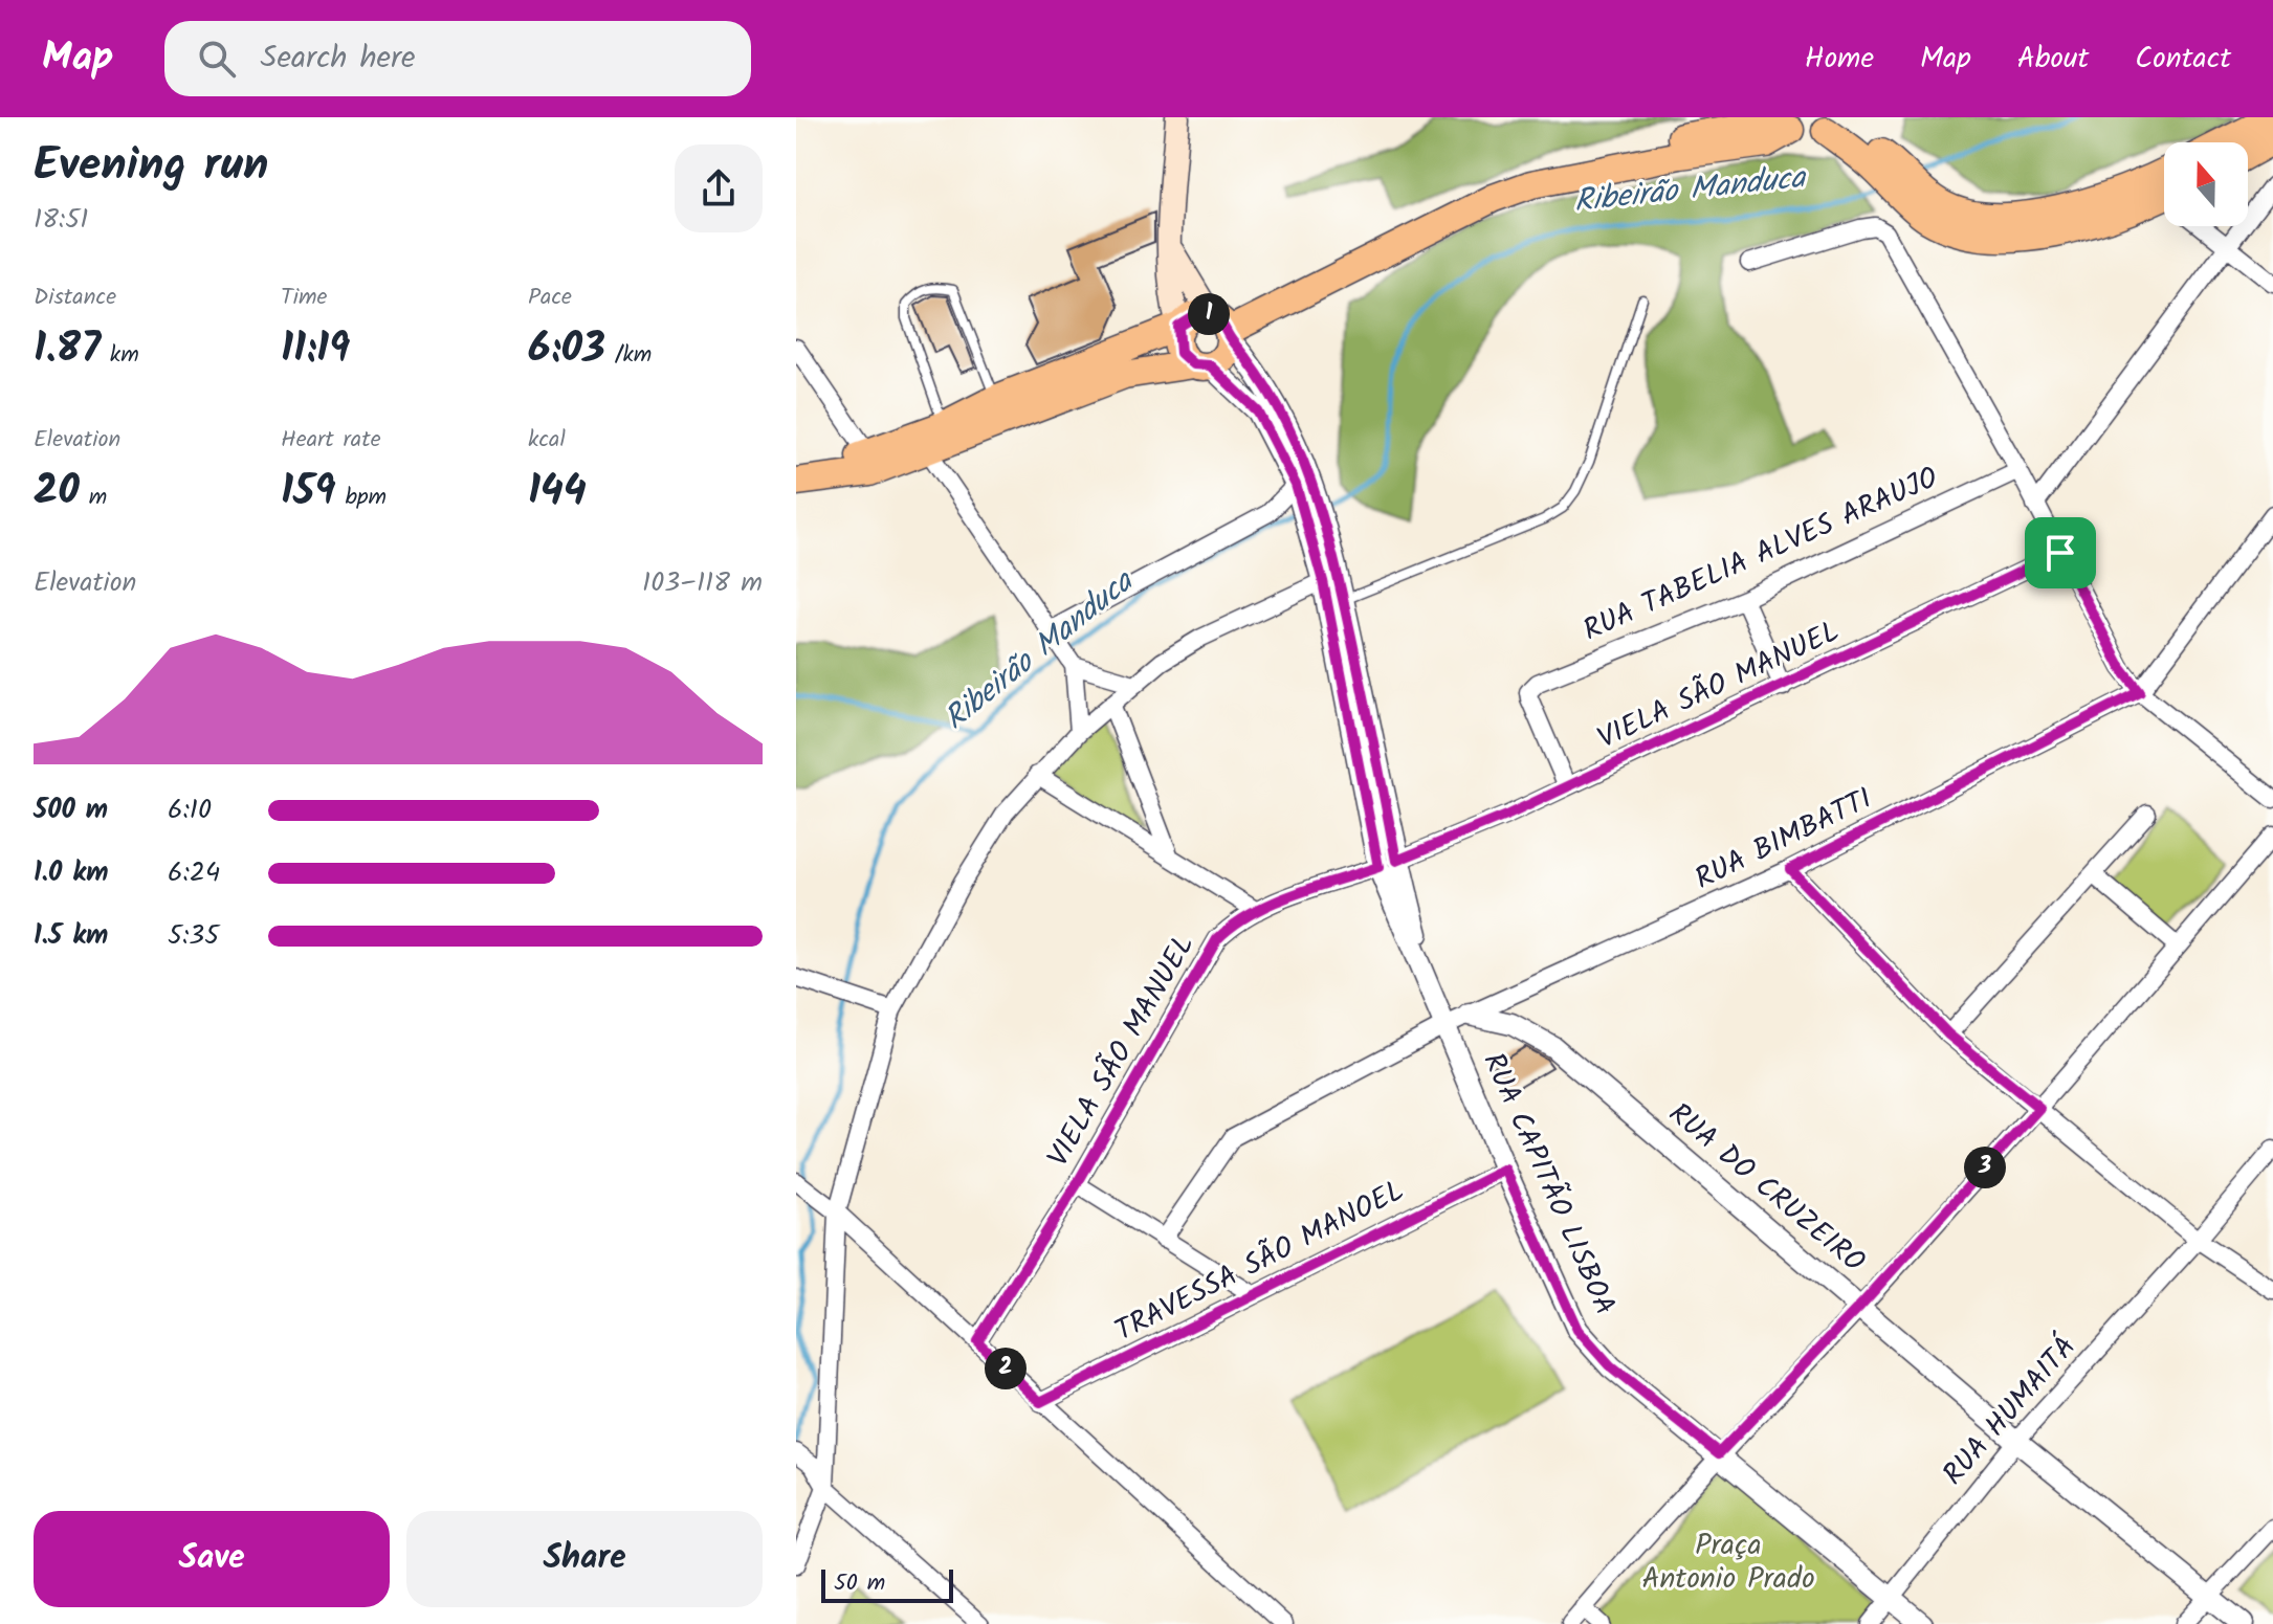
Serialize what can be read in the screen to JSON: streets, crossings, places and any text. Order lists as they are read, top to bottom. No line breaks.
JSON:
{"streets":{"street":["RUA TABELIA ALVES ARAUJO","VIELA SÃO MANUEL","RUA BIMBATTI","RUA CAPITÃO LISBOA","RUA DO CRUZEIRO","TRAVESSA SÃO MANOEL","RUA HUMAITÁ"]},"crossings":[["RUA TABELIA ALVES ARAUJO","VIELA SÃO MANUEL"],["VIELA SÃO MANUEL","RUA CAPITÃO LISBOA"],["RUA BIMBATTI","RUA CAPITÃO LISBOA"],["RUA BIMBATTI","RUA DO CRUZEIRO"],["RUA CAPITÃO LISBOA","TRAVESSA SÃO MANOEL"],["RUA CAPITÃO LISBOA","RUA HUMAITÁ"],["RUA DO CRUZEIRO","RUA HUMAITÁ"]],"water":["Ribeirão Manduca"],"parks":["Praça Antonio Prado"],"scale_bar":"50 m","north":"top","page":{"header":"Map","search":"Search here","nav":["Home","Map","About","Contact"],"heading":["Evening run","18:51"],"stats":[["Distance","1.87 km"],["Time","11:19"],["Pace","6:03 /km"],["Elevation","20 m"],["Heart rate","159 bpm"],["kcal","144"]],"pins":["1","3","2"],"chart":["Elevation","103–118 m"],"list":[{"name":"500 m","note":"6:10"},{"name":"1.0 km","note":"6:24"},{"name":"1.5 km","note":"5:35"}],"buttons":["Save","Share"],"scale":"50 m"}}
